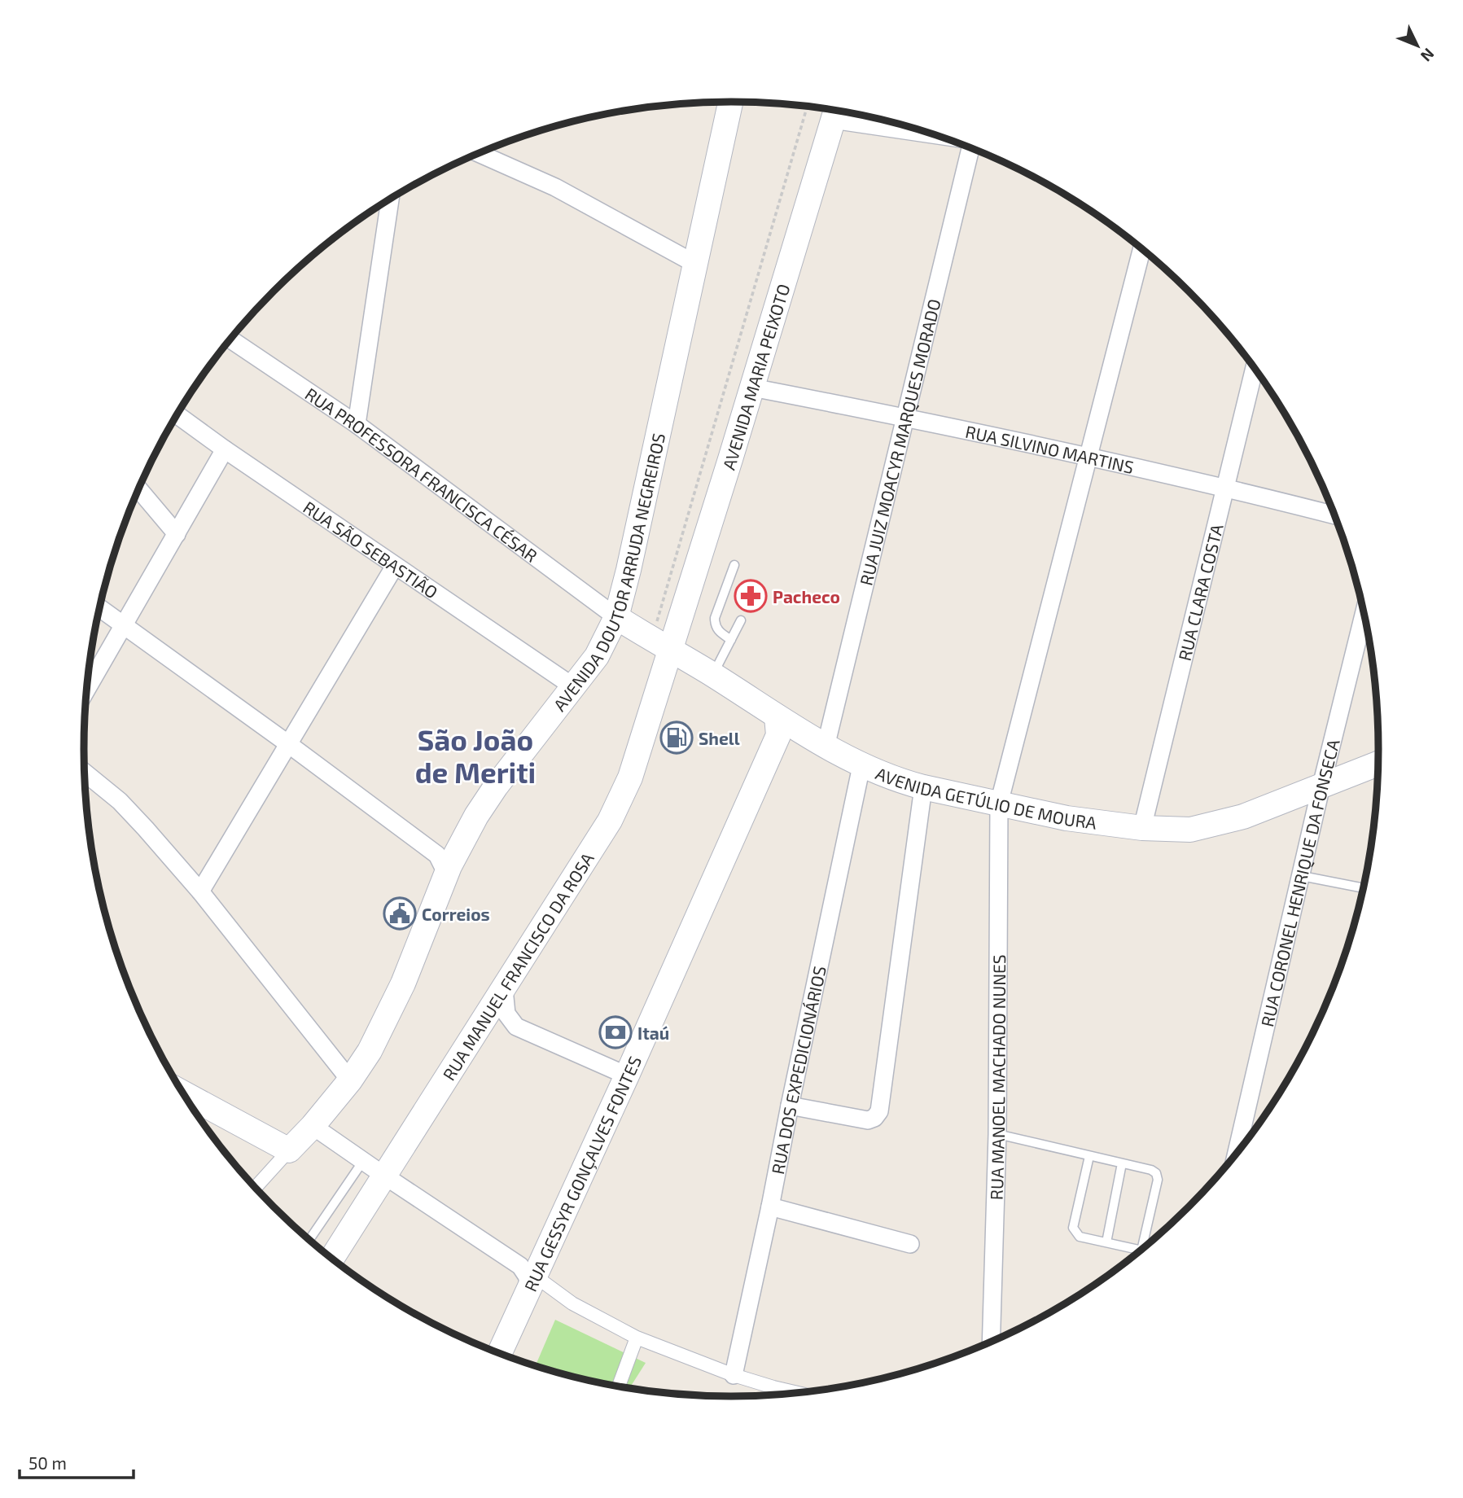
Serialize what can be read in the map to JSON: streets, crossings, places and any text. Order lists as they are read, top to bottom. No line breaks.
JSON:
{"streets":{"main road":["AVENIDA MARIA PEIXOTO","AVENIDA DOUTOR ARRUDA NEGREIROS","AVENIDA GETÚLIO DE MOURA","RUA MANUEL FRANCISCO DA ROSA","RUA GESSYR GONÇALVES FONTES"],"street":["RUA JUIZ MOACYR MARQUES MORADO","RUA SILVINO MARTINS","RUA PROFESSORA FRANCISCA CÉSAR","RUA SÃO SEBASTIÃO","RUA CLARA COSTA","RUA CORONEL HENRIQUE DA FONSECA","RUA DOS EXPEDICIONÁRIOS","RUA MANOEL MACHADO NUNES"]},"crossings":[["AVENIDA MARIA PEIXOTO","RUA SILVINO MARTINS"],["AVENIDA MARIA PEIXOTO","AVENIDA GETÚLIO DE MOURA"],["AVENIDA MARIA PEIXOTO","RUA MANUEL FRANCISCO DA ROSA"],["RUA JUIZ MOACYR MARQUES MORADO","RUA SILVINO MARTINS"],["RUA JUIZ MOACYR MARQUES MORADO","AVENIDA GETÚLIO DE MOURA"],["RUA SILVINO MARTINS","RUA CLARA COSTA"],["RUA SILVINO MARTINS","RUA MANOEL MACHADO NUNES"],["RUA PROFESSORA FRANCISCA CÉSAR","AVENIDA DOUTOR ARRUDA NEGREIROS"],["RUA PROFESSORA FRANCISCA CÉSAR","AVENIDA GETÚLIO DE MOURA"],["RUA SÃO SEBASTIÃO","AVENIDA DOUTOR ARRUDA NEGREIROS"],["AVENIDA DOUTOR ARRUDA NEGREIROS","AVENIDA GETÚLIO DE MOURA"],["RUA CLARA COSTA","AVENIDA GETÚLIO DE MOURA"],["AVENIDA GETÚLIO DE MOURA","RUA CORONEL HENRIQUE DA FONSECA"],["AVENIDA GETÚLIO DE MOURA","RUA MANUEL FRANCISCO DA ROSA"],["AVENIDA GETÚLIO DE MOURA","RUA DOS EXPEDICIONÁRIOS"],["AVENIDA GETÚLIO DE MOURA","RUA MANOEL MACHADO NUNES"],["AVENIDA GETÚLIO DE MOURA","RUA GESSYR GONÇALVES FONTES"]],"districts":["São João de Meriti"],"places":{"pharmacy":["Pacheco"],"fuel station":["Shell"],"public building":["Correios"],"bank":["Itaú"]},"scale_bar":"50 m","north":"bottom right"}
